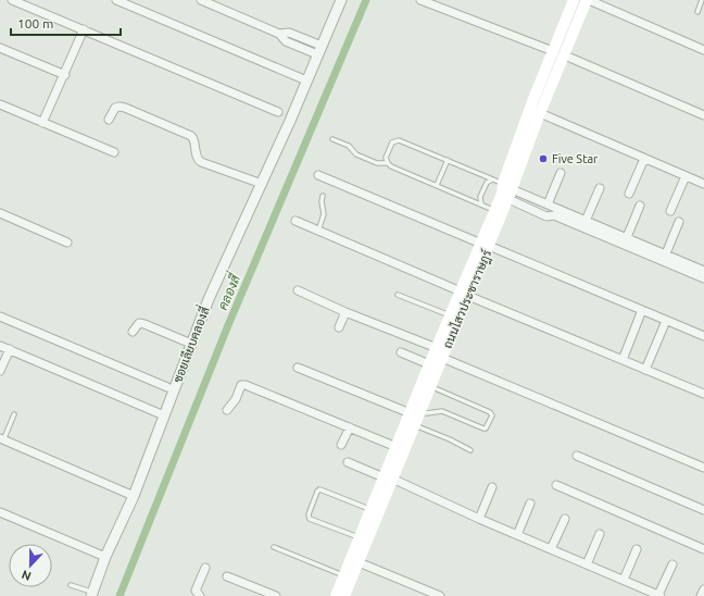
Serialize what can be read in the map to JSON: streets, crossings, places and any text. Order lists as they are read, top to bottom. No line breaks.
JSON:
{"streets":{"main road":["ถนนไสวประชาราษฎร์"],"street":["ซอยเลียบคลองสี่"]},"water":["คลองสี่"],"places":["Five Star"],"scale_bar":"100 m","north":"bottom"}
